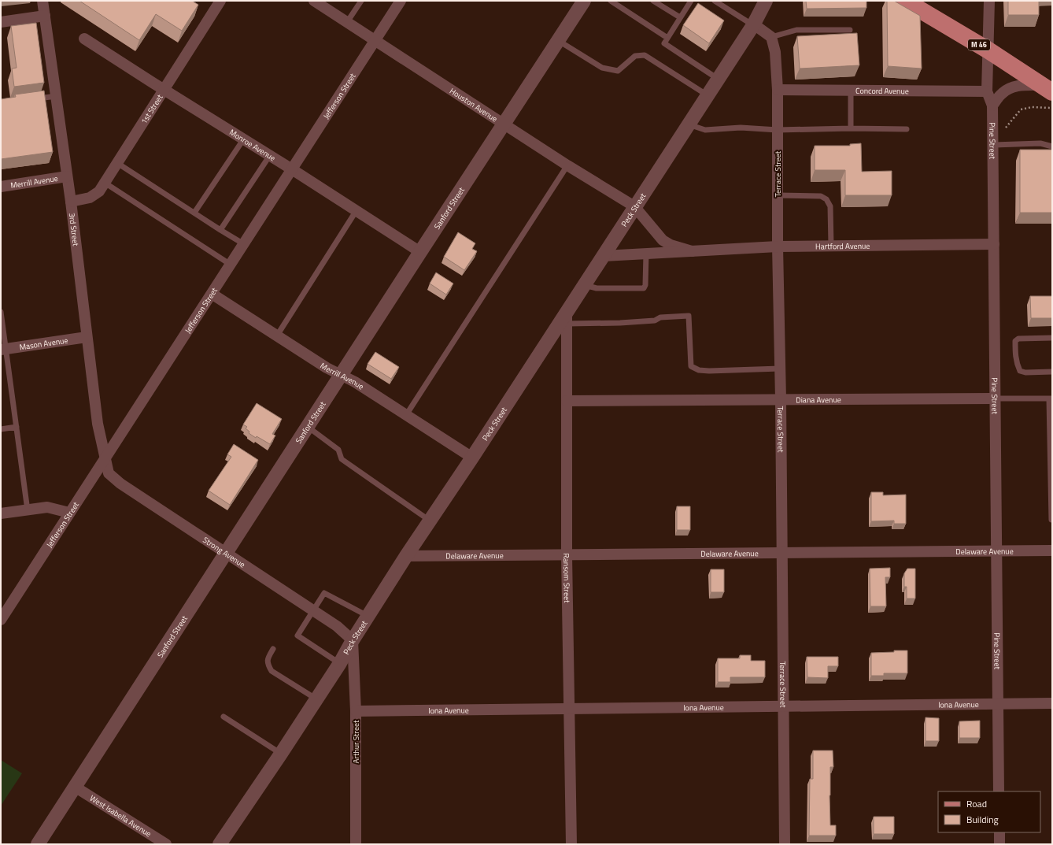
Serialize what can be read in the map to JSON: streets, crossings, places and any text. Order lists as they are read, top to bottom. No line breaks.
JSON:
{"streets":{"main road":["M 46"],"street":["Concord Avenue","Jefferson Street","Houston Avenue","1st Street","Pine Street","Monroe Avenue","Terrace Street","Merrill Avenue","Sanford Street","Peck Street","3rd Street","Hartford Avenue","Mason Avenue","Diana Avenue","Delaware Avenue","Strong Avenue","Ransom Street","Iona Avenue","Arthur Street","West Isabella Avenue"]},"crossings":[["M 46","Pine Street"],["Concord Avenue","Pine Street"],["Concord Avenue","Terrace Street"],["Jefferson Street","Houston Avenue"],["Jefferson Street","Monroe Avenue"],["Jefferson Street","Merrill Avenue"],["Jefferson Street","3rd Street"],["Jefferson Street","Strong Avenue"],["Houston Avenue","Sanford Street"],["Houston Avenue","Peck Street"],["Houston Avenue","Hartford Avenue"],["1st Street","Monroe Avenue"],["1st Street","3rd Street"],["Pine Street","Hartford Avenue"],["Pine Street","Diana Avenue"],["Pine Street","Delaware Avenue"],["Pine Street","Iona Avenue"],["Monroe Avenue","Sanford Street"],["Terrace Street","Hartford Avenue"],["Terrace Street","Diana Avenue"],["Terrace Street","Delaware Avenue"],["Terrace Street","Iona Avenue"],["Merrill Avenue","Sanford Street"],["Merrill Avenue","Peck Street"],["Merrill Avenue","3rd Street"],["Sanford Street","Strong Avenue"],["Sanford Street","West Isabella Avenue"],["Peck Street","Hartford Avenue"],["Peck Street","Delaware Avenue"],["Peck Street","Strong Avenue"],["Peck Street","Ransom Street"],["Peck Street","Arthur Street"],["3rd Street","Mason Avenue"],["3rd Street","Strong Avenue"],["Diana Avenue","Ransom Street"],["Delaware Avenue","Ransom Street"],["Strong Avenue","Arthur Street"],["Ransom Street","Iona Avenue"],["Iona Avenue","Arthur Street"]],"legend":["Road","Building"]}
